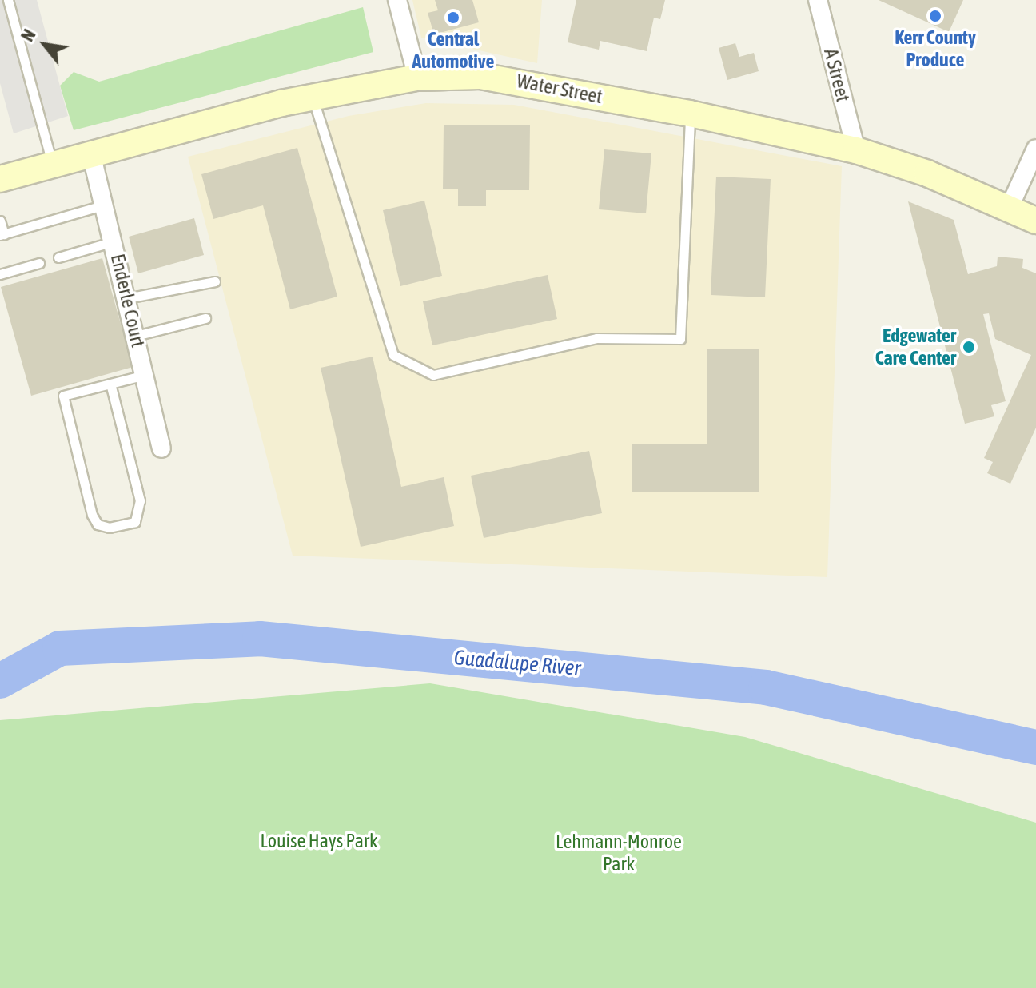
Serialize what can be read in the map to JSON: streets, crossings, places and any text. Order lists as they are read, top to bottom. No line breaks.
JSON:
{"streets":{"street":["A Street","Water Street","Enderle Court"]},"crossings":[["A Street","Water Street"],["Water Street","Enderle Court"]],"water":["Guadalupe River"],"parks":["Louise Hays Park","Lehmann-Monroe Park"],"places":["Kerr County Produce","Central Automotive","Edgewater Care Center"],"north":"top left"}
